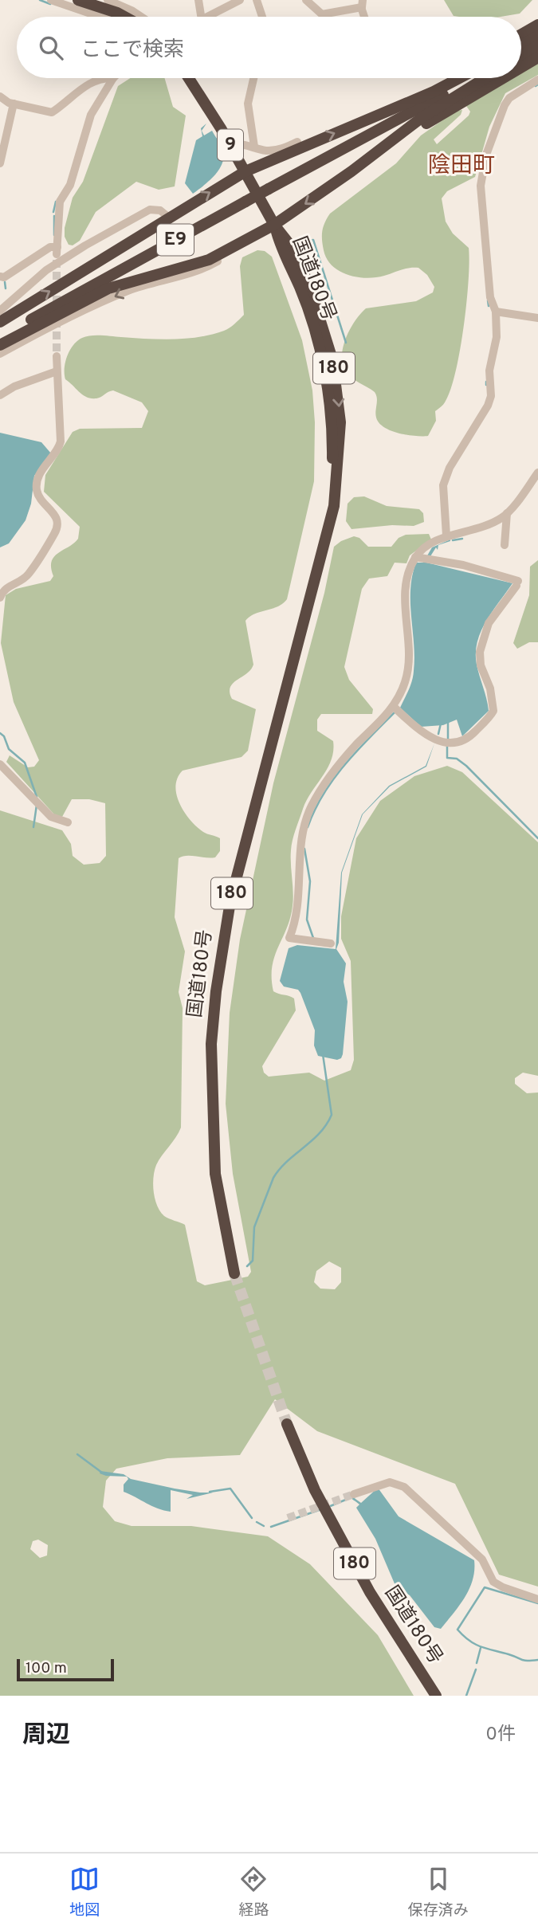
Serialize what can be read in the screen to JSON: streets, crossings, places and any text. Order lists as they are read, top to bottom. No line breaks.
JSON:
{"streets":{"highway":["9","E9","国道180号","180"]},"crossings":[["9","国道180号"]],"districts":["陰田町"],"scale_bar":"100 m","page":{"search":"ここで検索","scale":"100 m","heading":["周辺","0件"],"nav":["地図","経路","保存済み"]}}
